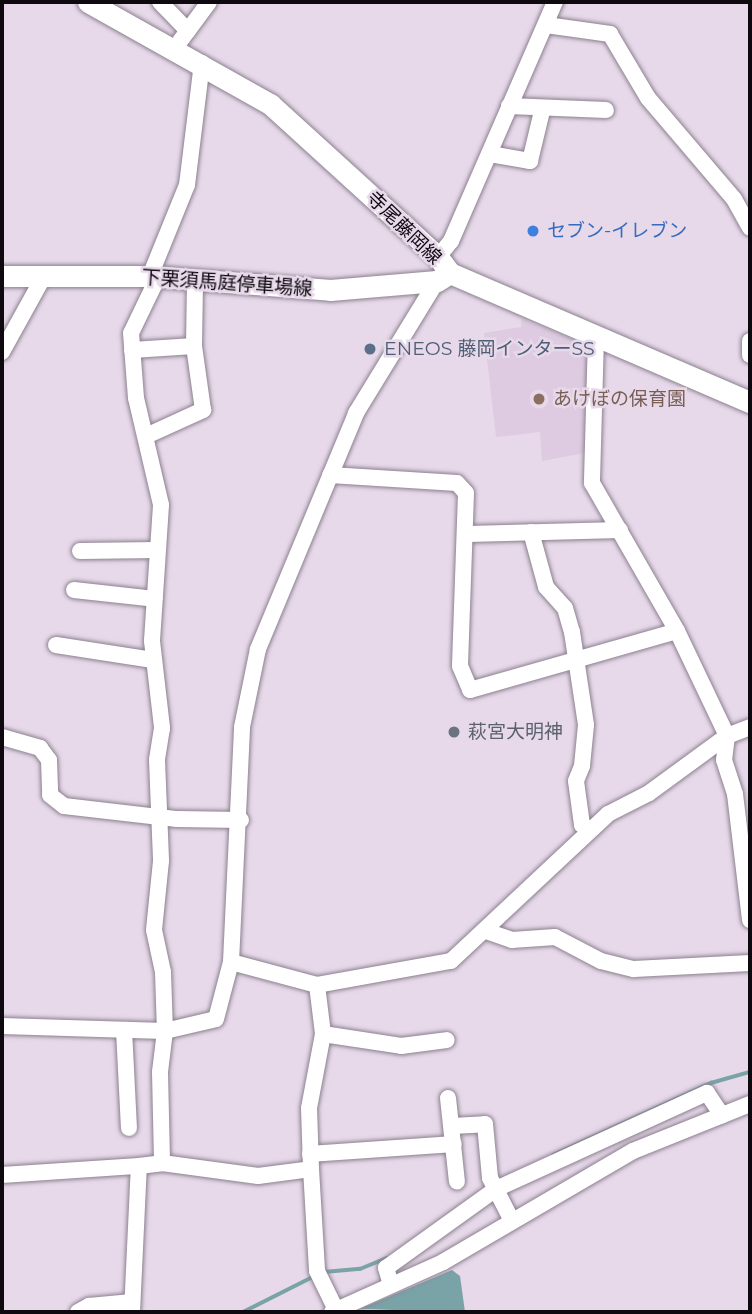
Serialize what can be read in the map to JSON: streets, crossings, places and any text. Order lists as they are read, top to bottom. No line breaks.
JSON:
{"streets":{"main road":["寺尾藤岡線","下栗須馬庭停車場線"]},"crossings":[["寺尾藤岡線","下栗須馬庭停車場線"]],"places":["セブン-イレブン","ENEOS 藤岡インターSS","あけぼの保育園","萩宮大明神"]}
